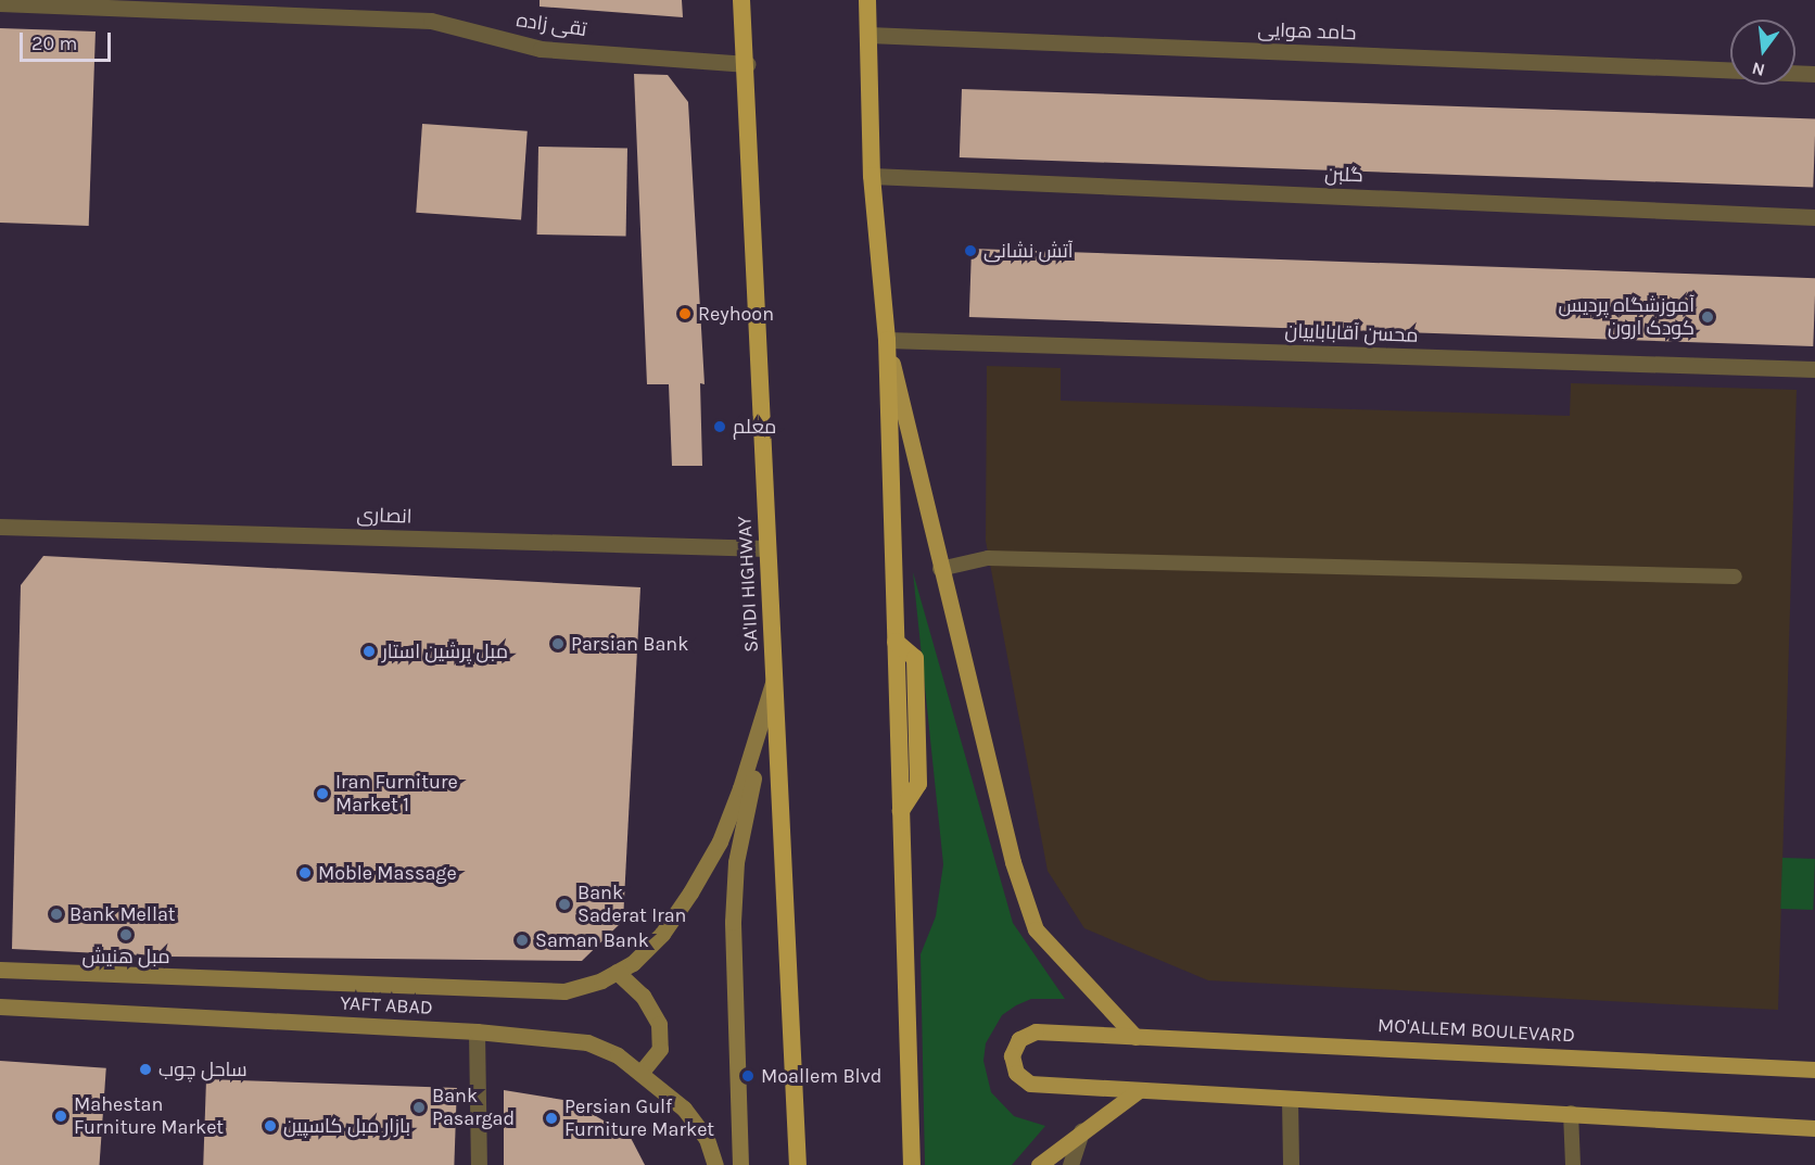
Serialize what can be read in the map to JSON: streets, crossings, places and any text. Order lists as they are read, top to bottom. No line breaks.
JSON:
{"streets":{"highway":["SA'IDI HIGHWAY"],"main road":["YAFT ABAD","MO'ALLEM BOULEVARD"],"street":["تقی زاده","حامد هوایی","گلبن","محسن آقاباباییان","انصاری"]},"crossings":[["تقی زاده","SA'IDI HIGHWAY"],["انصاری","SA'IDI HIGHWAY"]],"places":["آتش نشانی","Reyhoon","آموزشگاه پردیس کودک ارون","معلم","Parsian Bank","مبل پرشین استار","Iran Furniture Market 1","Moble Massage","Bank Saderat Iran","Bank Mellat","مبل هنیش","Saman Bank","ساحل چوب","Moallem Blvd","Bank Pasargad","Mahestan Furniture Market","Persian Gulf Furniture Market","بازار مبل کاسپین"],"scale_bar":"20 m","north":"bottom"}
